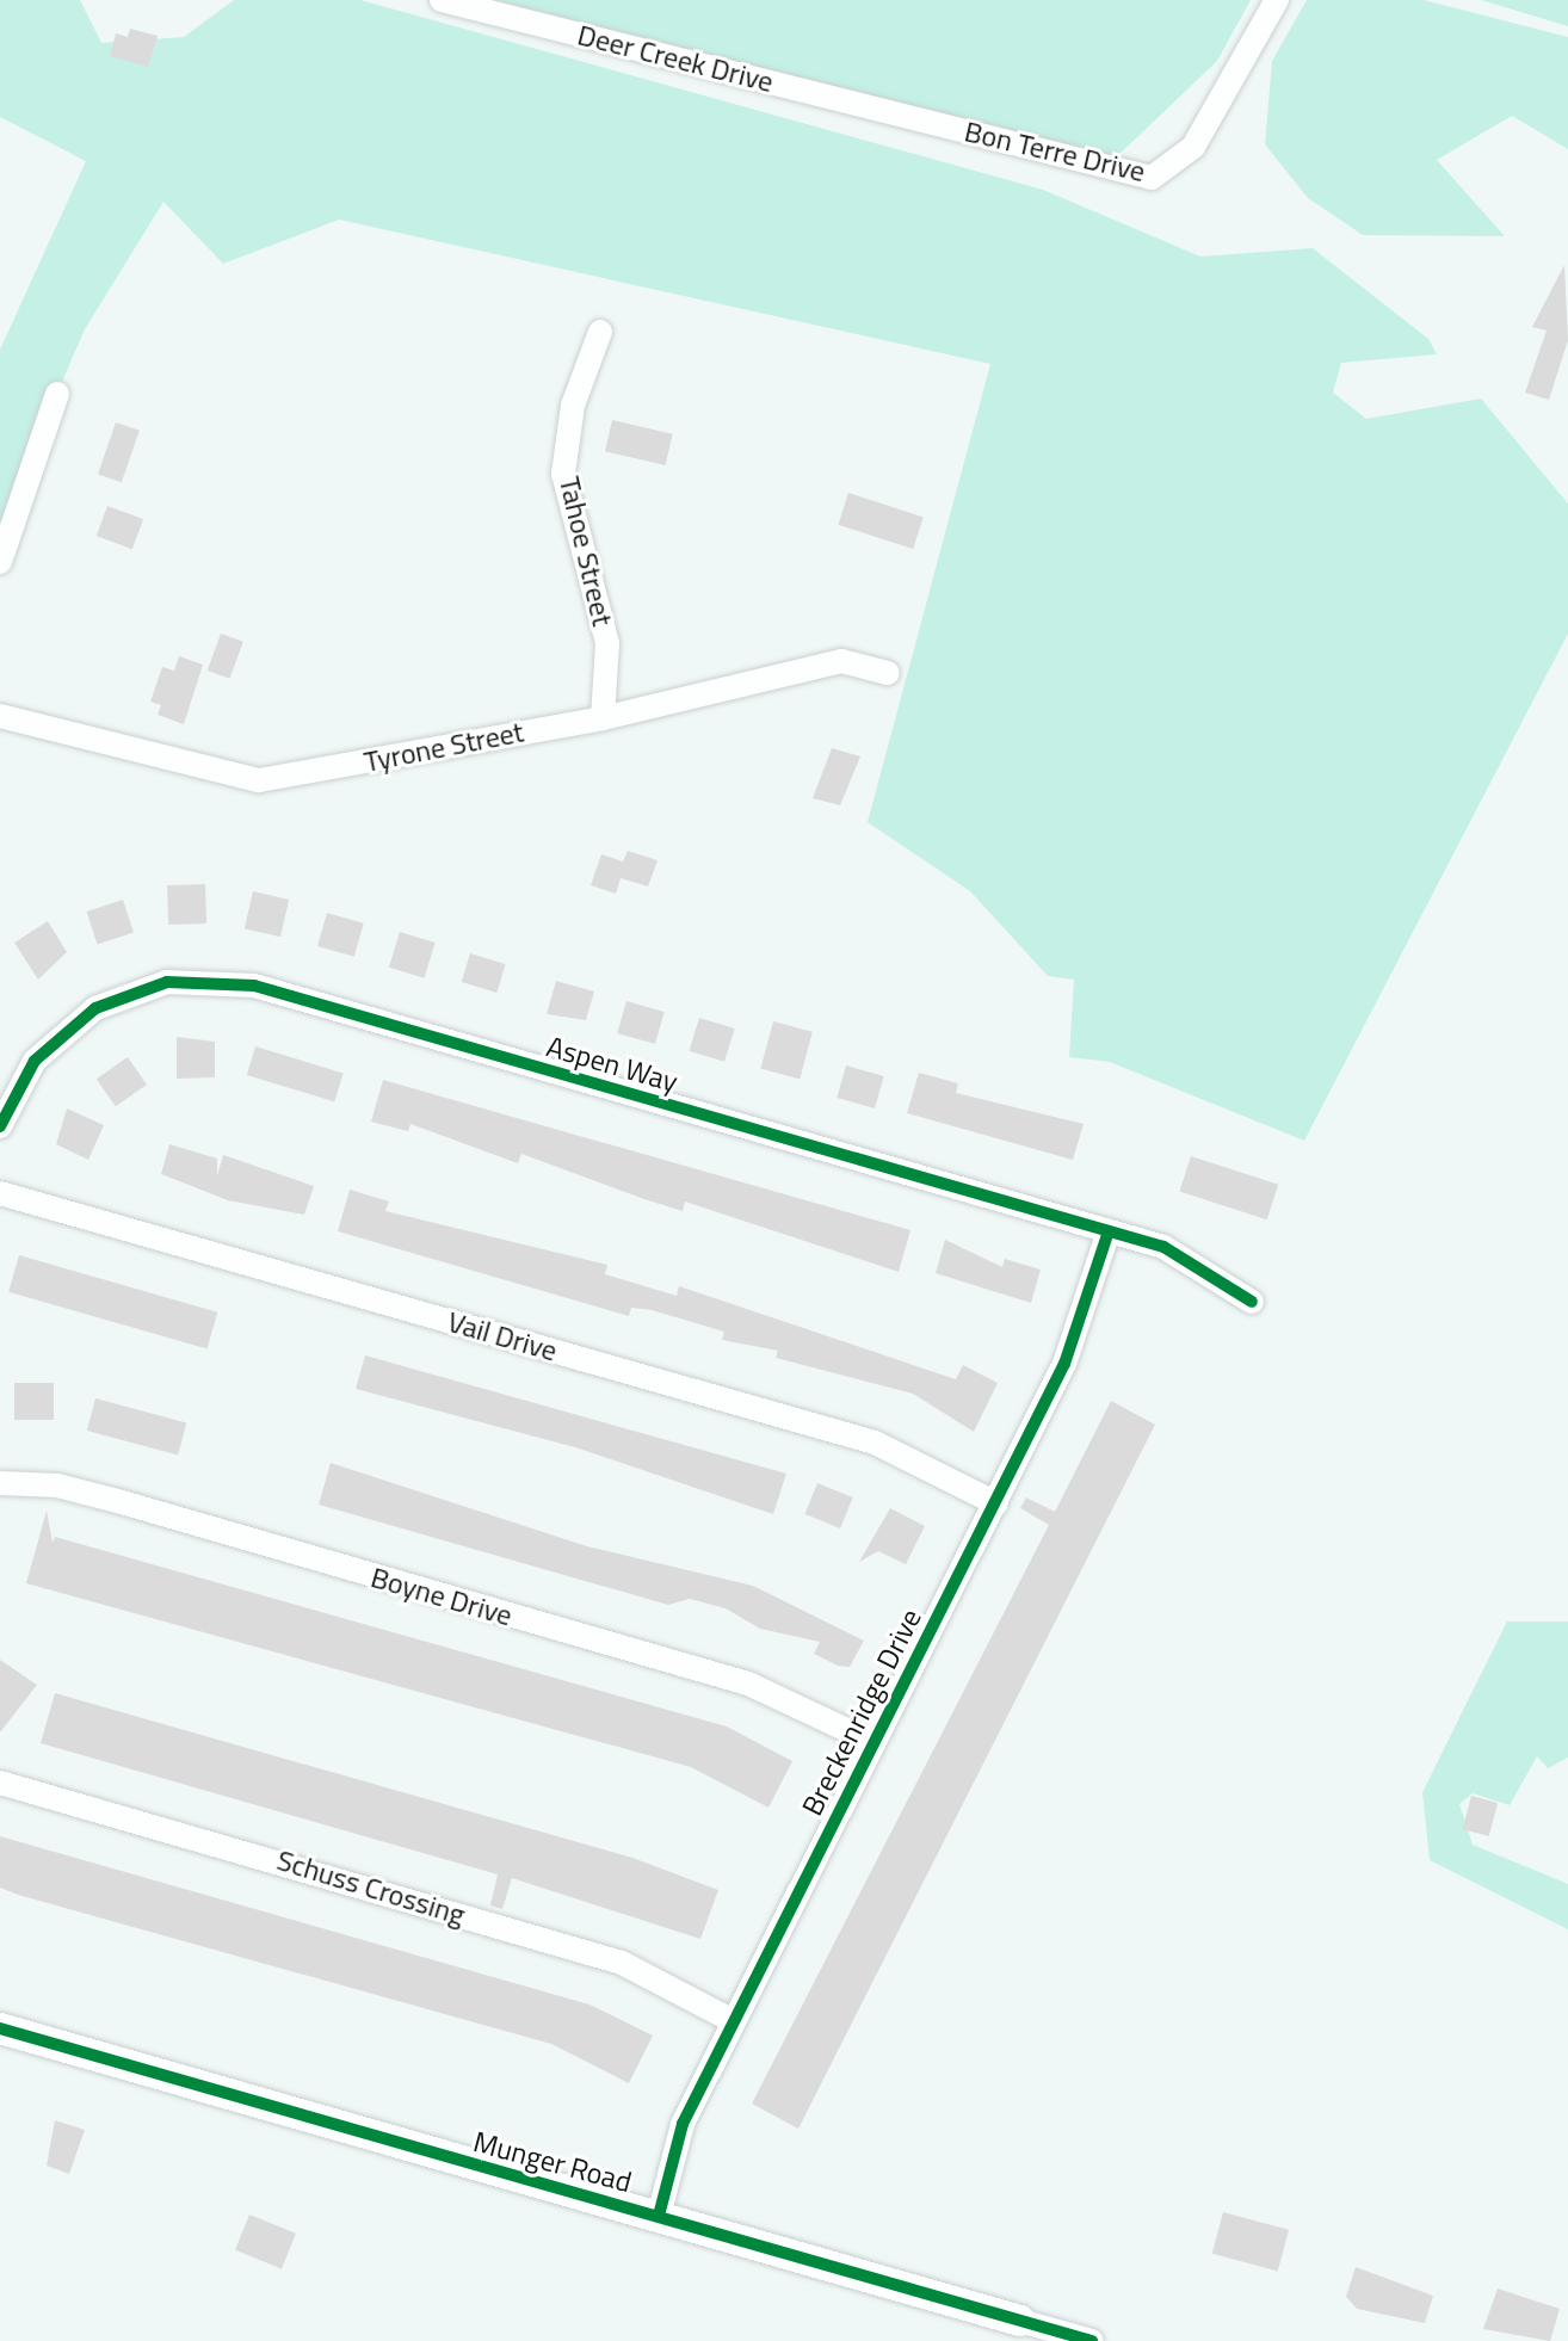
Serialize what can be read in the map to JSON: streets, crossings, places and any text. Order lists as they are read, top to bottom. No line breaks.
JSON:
{"streets":{"street":["Deer Creek Drive","Bon Terre Drive","Tahoe Street","Tyrone Street","Aspen Way","Vail Drive","Boyne Drive","Breckenridge Drive","Schuss Crossing","Munger Road"]},"crossings":[["Deer Creek Drive","Bon Terre Drive"],["Tahoe Street","Tyrone Street"],["Aspen Way","Breckenridge Drive"],["Vail Drive","Breckenridge Drive"],["Boyne Drive","Breckenridge Drive"],["Breckenridge Drive","Schuss Crossing"],["Breckenridge Drive","Munger Road"]]}
